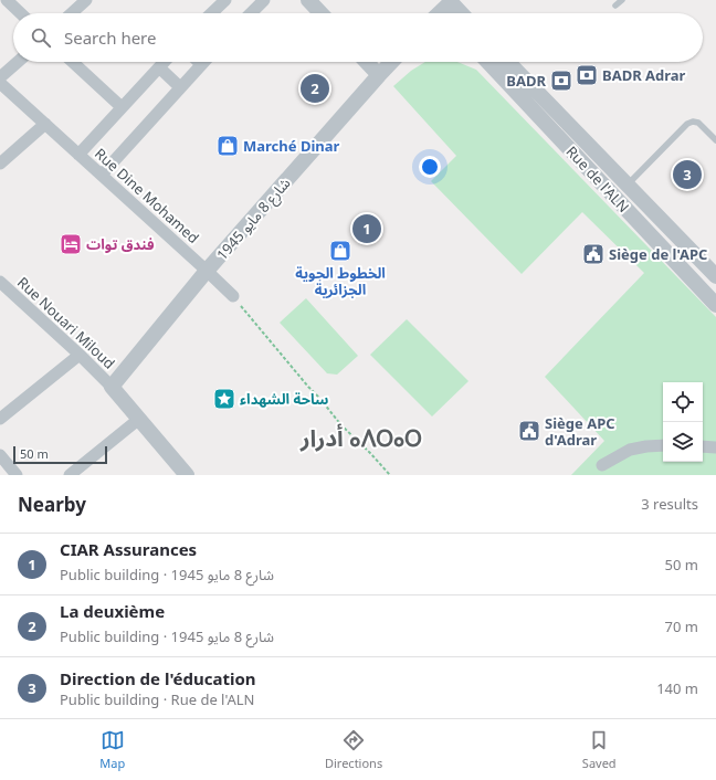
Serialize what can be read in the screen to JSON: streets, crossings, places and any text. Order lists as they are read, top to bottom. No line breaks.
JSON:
{"streets":{"street":["Rue de l'ALN","Rue Dine Mohamed","شارع 8 مايو 1945","Rue Nouari Miloud"]},"crossings":[["Rue Dine Mohamed","شارع 8 مايو 1945"],["شارع 8 مايو 1945","Rue Nouari Miloud"]],"districts":["أدرار ⴰⴷⵔⴰⵔ"],"places":{"bank":["BADR Adrar","BADR"],"shop":["Marché Dinar","الخطوط الجوية الجزائرية"],"hotel":["فندق توات"],"public building":["Siège de l'APC","Siège APC d'Adrar"],"place":["ساحة الشهداء"]},"scale_bar":"50 m","page":{"search":"Search here","pins":["2","3","1"],"scale":"50 m","heading":["Nearby","3 results"],"list":[{"mark":"1","name":"CIAR Assurances","note":"Public building · شارع 8 مايو 1945","value":"50 m"},{"mark":"2","name":"La deuxième","note":"Public building · شارع 8 مايو 1945","value":"70 m"},{"mark":"3","name":"Direction de l'éducation","note":"Public building · Rue de l'ALN","value":"140 m"}],"nav":["Map","Directions","Saved"]}}
